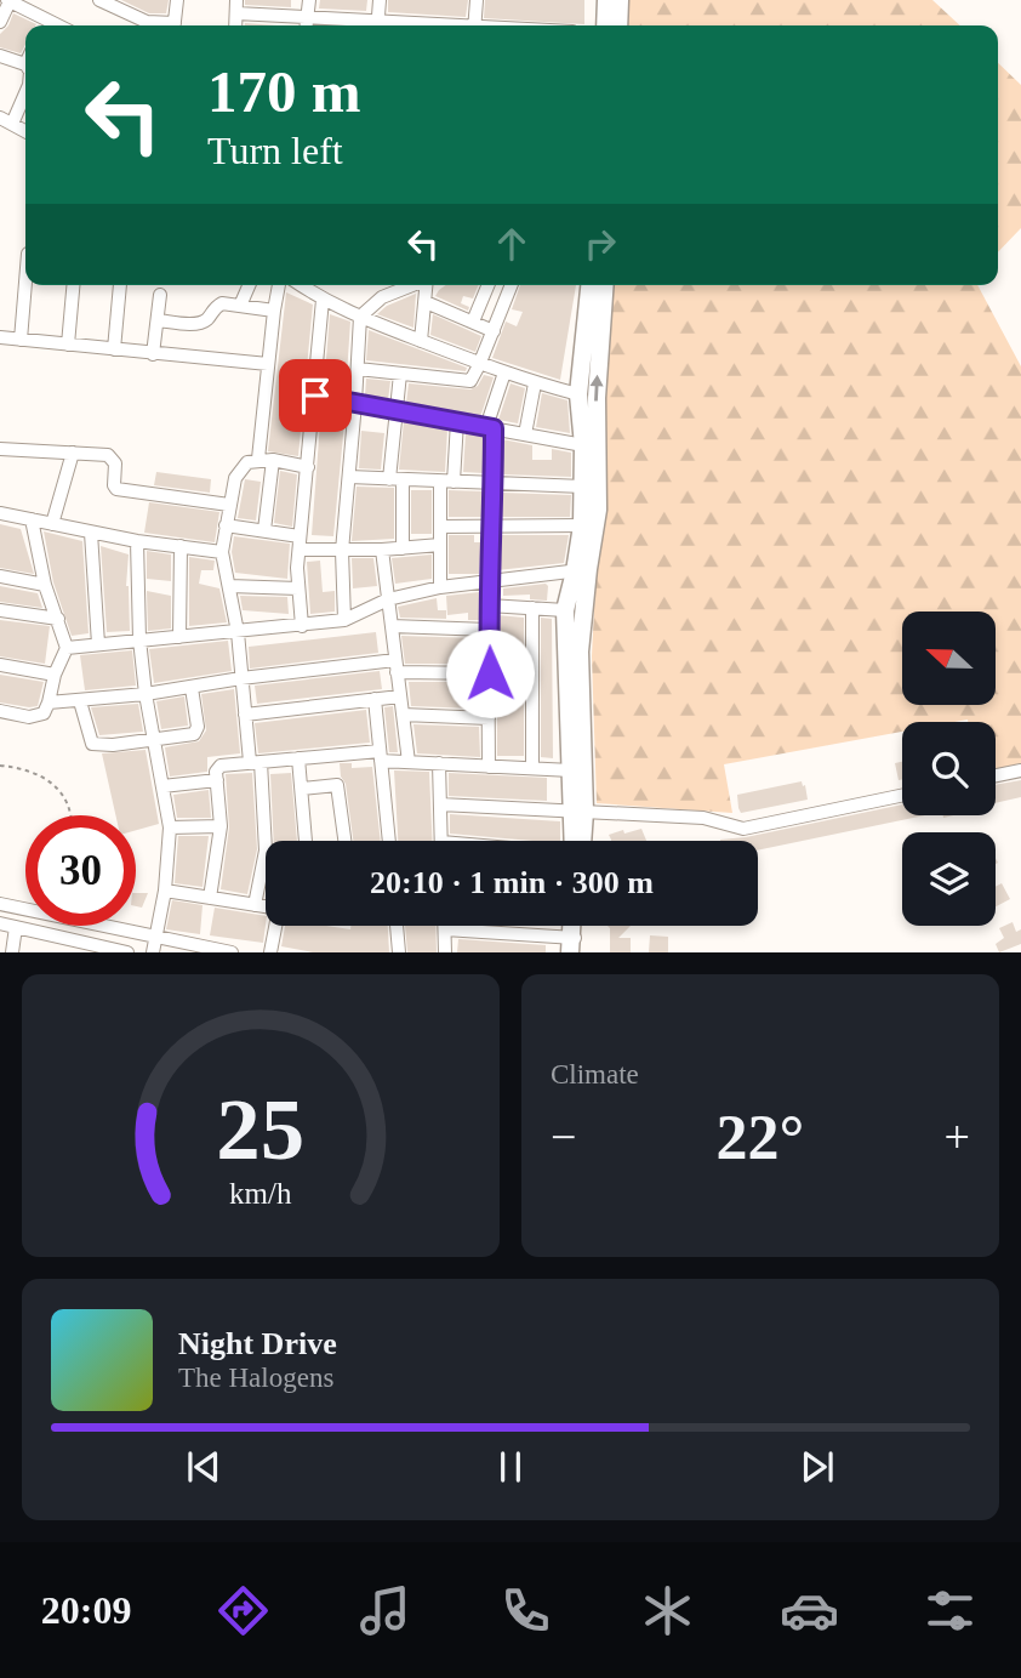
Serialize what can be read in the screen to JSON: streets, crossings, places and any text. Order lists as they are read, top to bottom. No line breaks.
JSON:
{"north":"left","page":{"turn":["170 m","Turn left"],"limit":"30","trip":"20:10 · 1 min · 300 m","tile":"Climate","heat":["−","22°","+"],"song":["Night Drive","The Halogens"],"tabs":"20:09","gauge":["25","km/h"]}}
